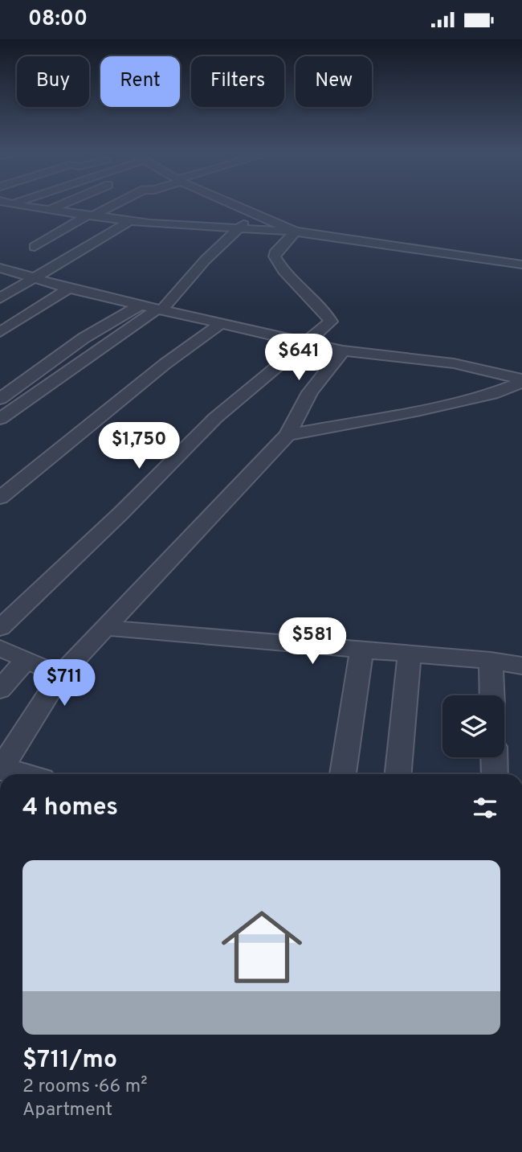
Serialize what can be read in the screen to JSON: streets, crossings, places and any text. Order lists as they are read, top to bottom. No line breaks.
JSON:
{"page":{"status":"08:00","chip":["Buy","Rent","Filters","New"],"price":["$641","$1,750","$581","$711"],"heading":"4 homes","list":[{"name":"$711/mo","note":"2 rooms · 66 m² · Apartment"}]}}
